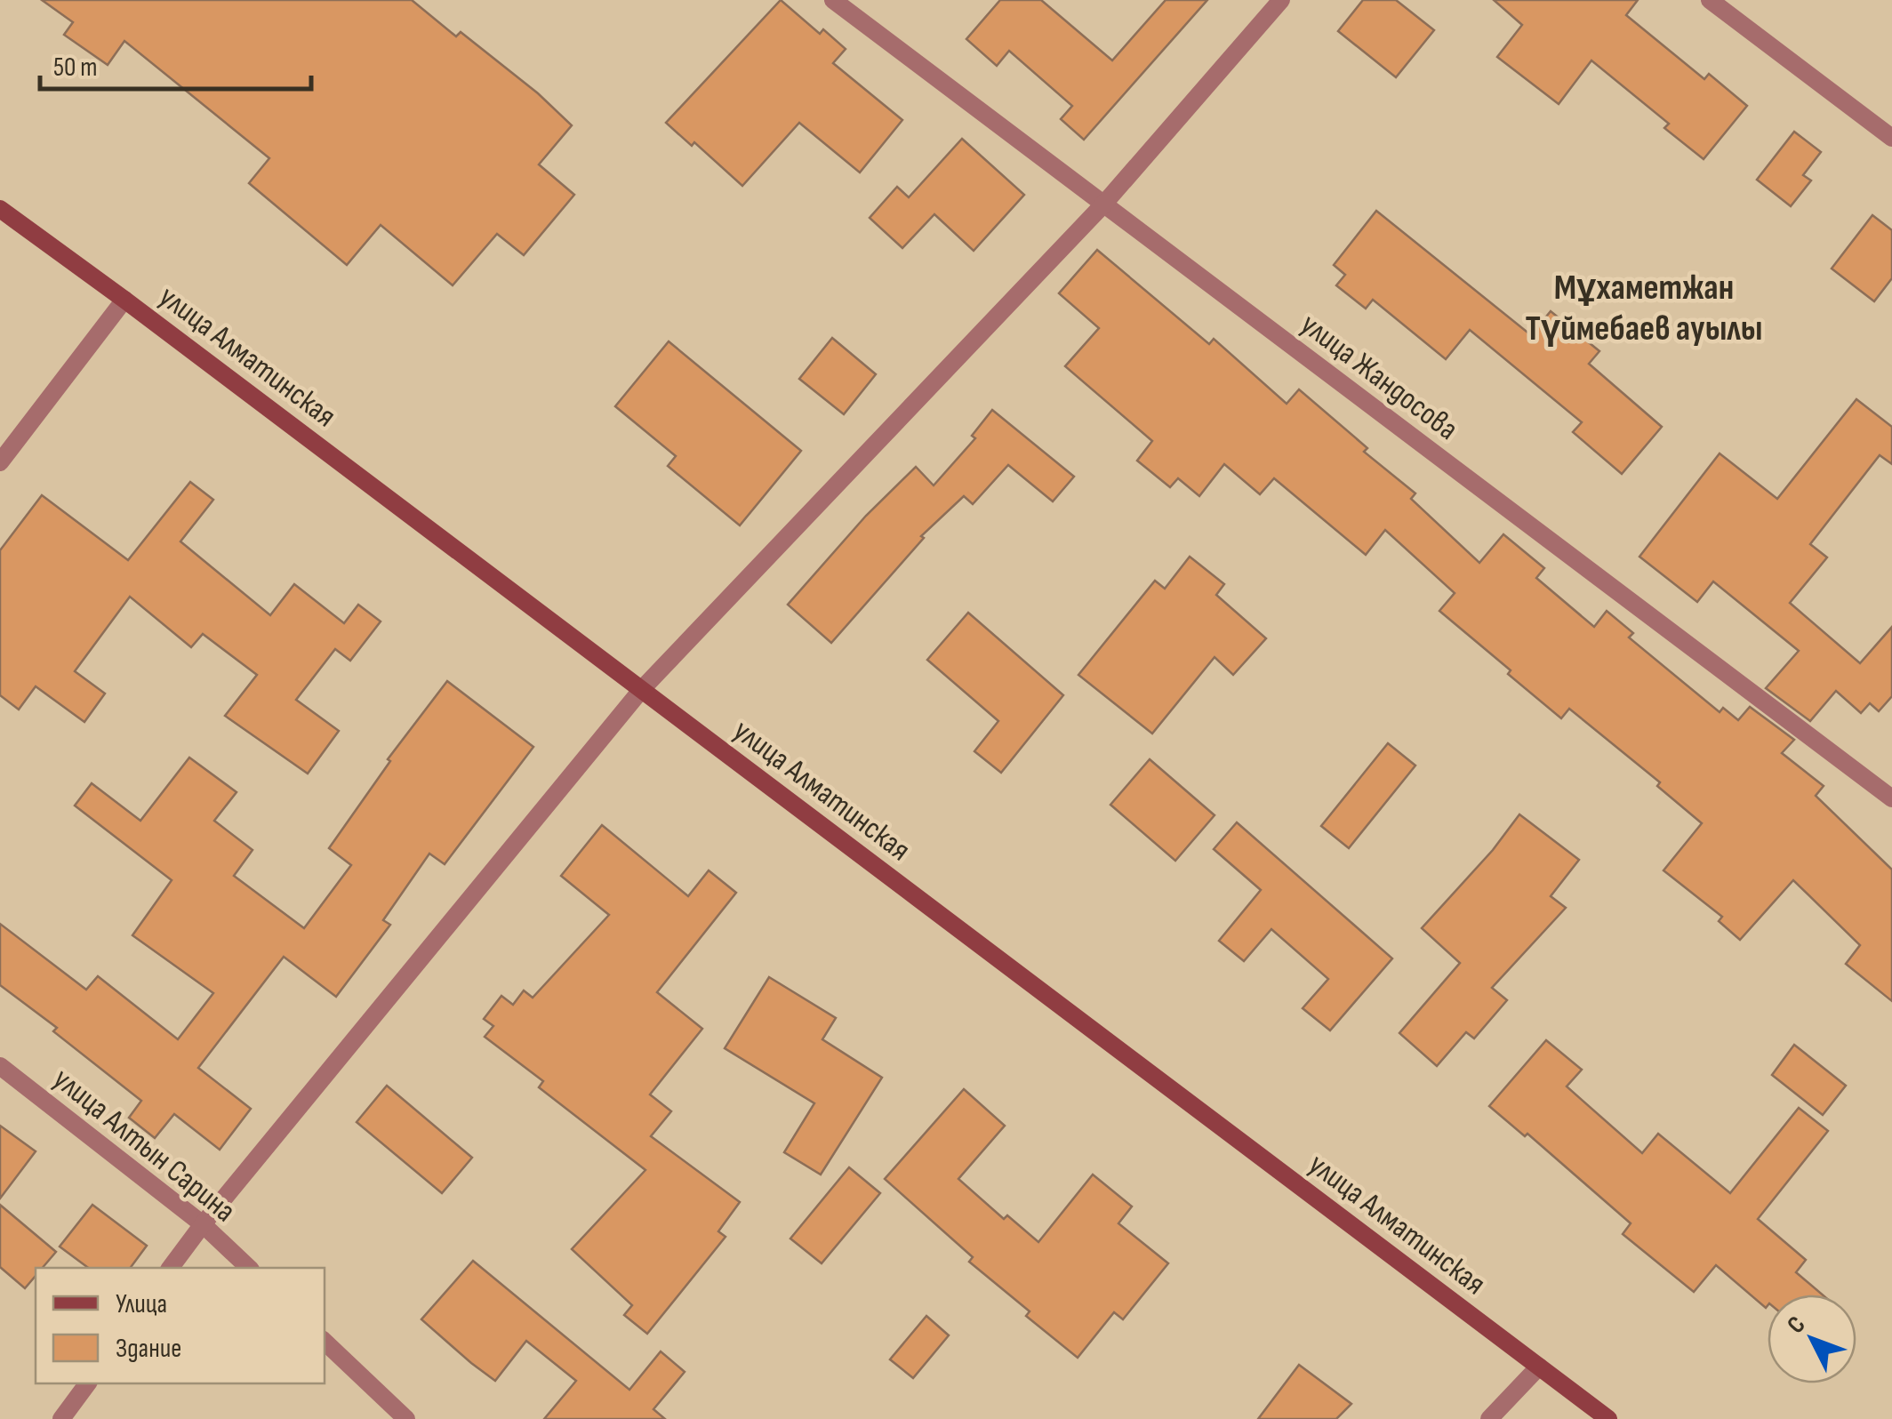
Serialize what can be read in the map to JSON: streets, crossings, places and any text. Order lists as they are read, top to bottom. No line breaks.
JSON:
{"streets":{"street":["улица Алматинская","улица Жандосова","улица Алтын Сарина"]},"districts":["Мұхаметжан Түймебаев ауылы"],"legend":["Улица","Здание"],"scale_bar":"50 m","north":"top left"}
